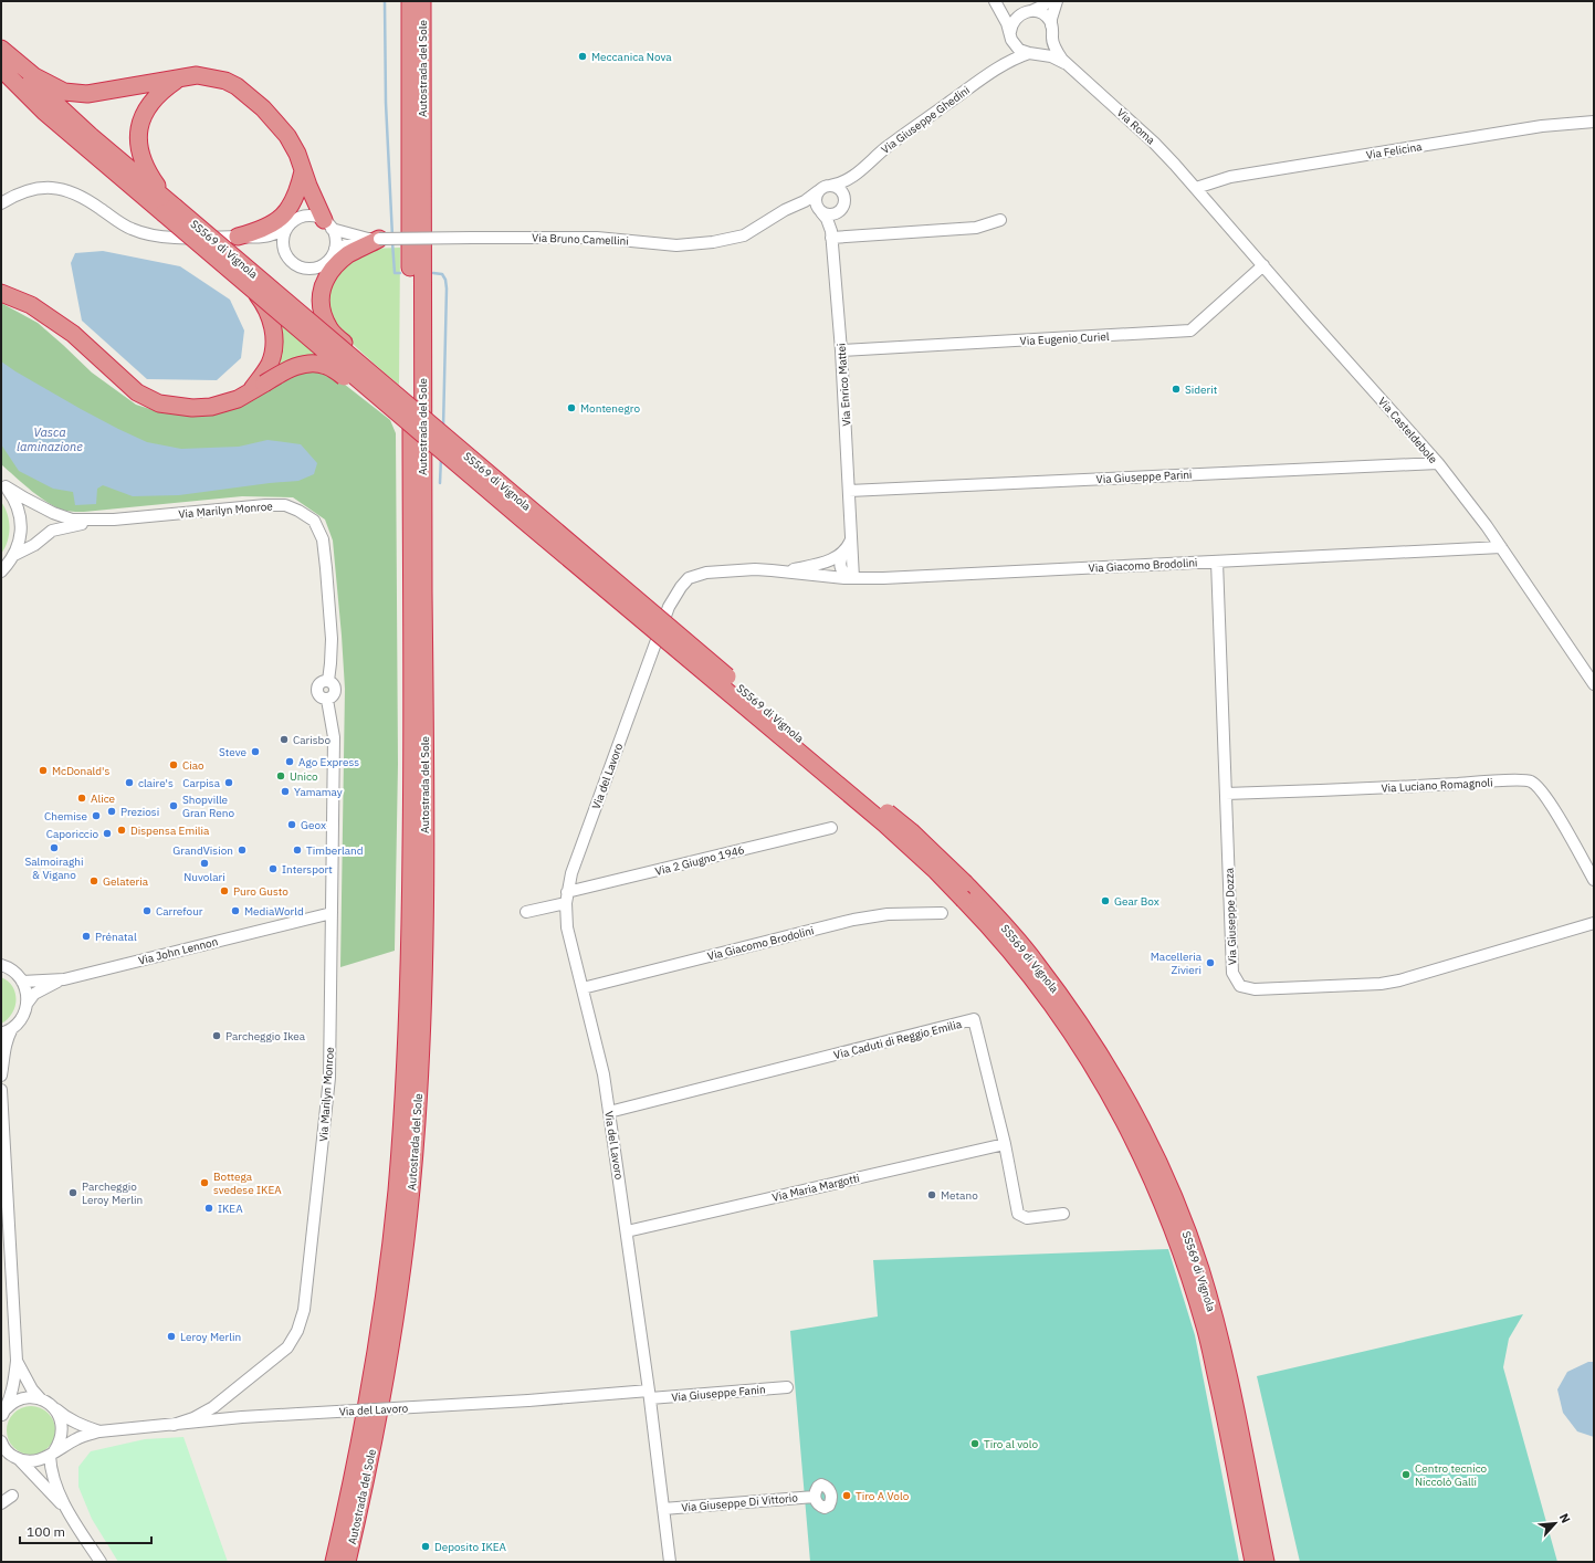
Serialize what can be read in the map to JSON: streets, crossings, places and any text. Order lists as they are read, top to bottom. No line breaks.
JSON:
{"streets":{"highway":["Autostrada del Sole","SS569 di Vignola"],"street":["Via Giuseppe Ghedini","Via Roma","Via Felicina","Via Bruno Camellini","Via Eugenio Curiel","Via Enrico Mattei","Via Casteldebole","Via Giuseppe Parini","Via Marilyn Monroe","Via Giacomo Brodolini","Via del Lavoro","Via Luciano Romagnoli","Via 2 Giugno 1946","Via Giuseppe Dozza","Via John Lennon","Via Caduti di Reggio Emilia","Via Maria Margotti","Via Giuseppe Fanin","Via Giuseppe Di Vittorio"]},"crossings":[["Via Giuseppe Ghedini","Via Roma"],["Via Giuseppe Ghedini","Via Bruno Camellini"],["Via Giuseppe Ghedini","Via Enrico Mattei"],["Via Roma","Via Felicina"],["Via Roma","Via Casteldebole"],["Via Felicina","Via Casteldebole"],["Via Bruno Camellini","Via Enrico Mattei"],["Via Eugenio Curiel","Via Enrico Mattei"],["Via Eugenio Curiel","Via Casteldebole"],["Via Enrico Mattei","Via Giuseppe Parini"],["Via Enrico Mattei","Via Giacomo Brodolini"],["Via Casteldebole","Via Giuseppe Parini"],["Via Casteldebole","Via Giacomo Brodolini"],["Via Marilyn Monroe","Via del Lavoro"],["Via Marilyn Monroe","Via John Lennon"],["Via Giacomo Brodolini","Via del Lavoro"],["Via Giacomo Brodolini","Via Giuseppe Dozza"],["Via del Lavoro","Via 2 Giugno 1946"],["Via del Lavoro","Via Caduti di Reggio Emilia"],["Via del Lavoro","Via Maria Margotti"],["Via del Lavoro","Via Giuseppe Fanin"],["Via del Lavoro","Via Giuseppe Di Vittorio"],["Via Luciano Romagnoli","Via Giuseppe Dozza"],["Via Caduti di Reggio Emilia","Via Maria Margotti"]],"water":["Vasca laminazione"],"places":["Meccanica Nova","Siderit","Montenegro","Carisbo","Steve","Ago Express","Ciao","McDonald's","Unico","claire's","Carpisa","Yamamay","Alice","Shopville Gran Reno","Preziosi","Chemise","Geox","Dispensa Emilia","Caporiccio","Salmoiraghi & Vigano","GrandVision","Timberland","Nuvolari","Intersport","Gelateria","Puro Gusto","Gear Box","Carrefour","MediaWorld","Prénatal","Macelleria Zivieri","Parcheggio Ikea","Bottega svedese IKEA","Parcheggio Leroy Merlin","Metano","IKEA","Leroy Merlin","Tiro al volo","Centro tecnico Niccolò Galli","Tiro A Volo","Deposito IKEA"],"scale_bar":"100 m","north":"top right"}
